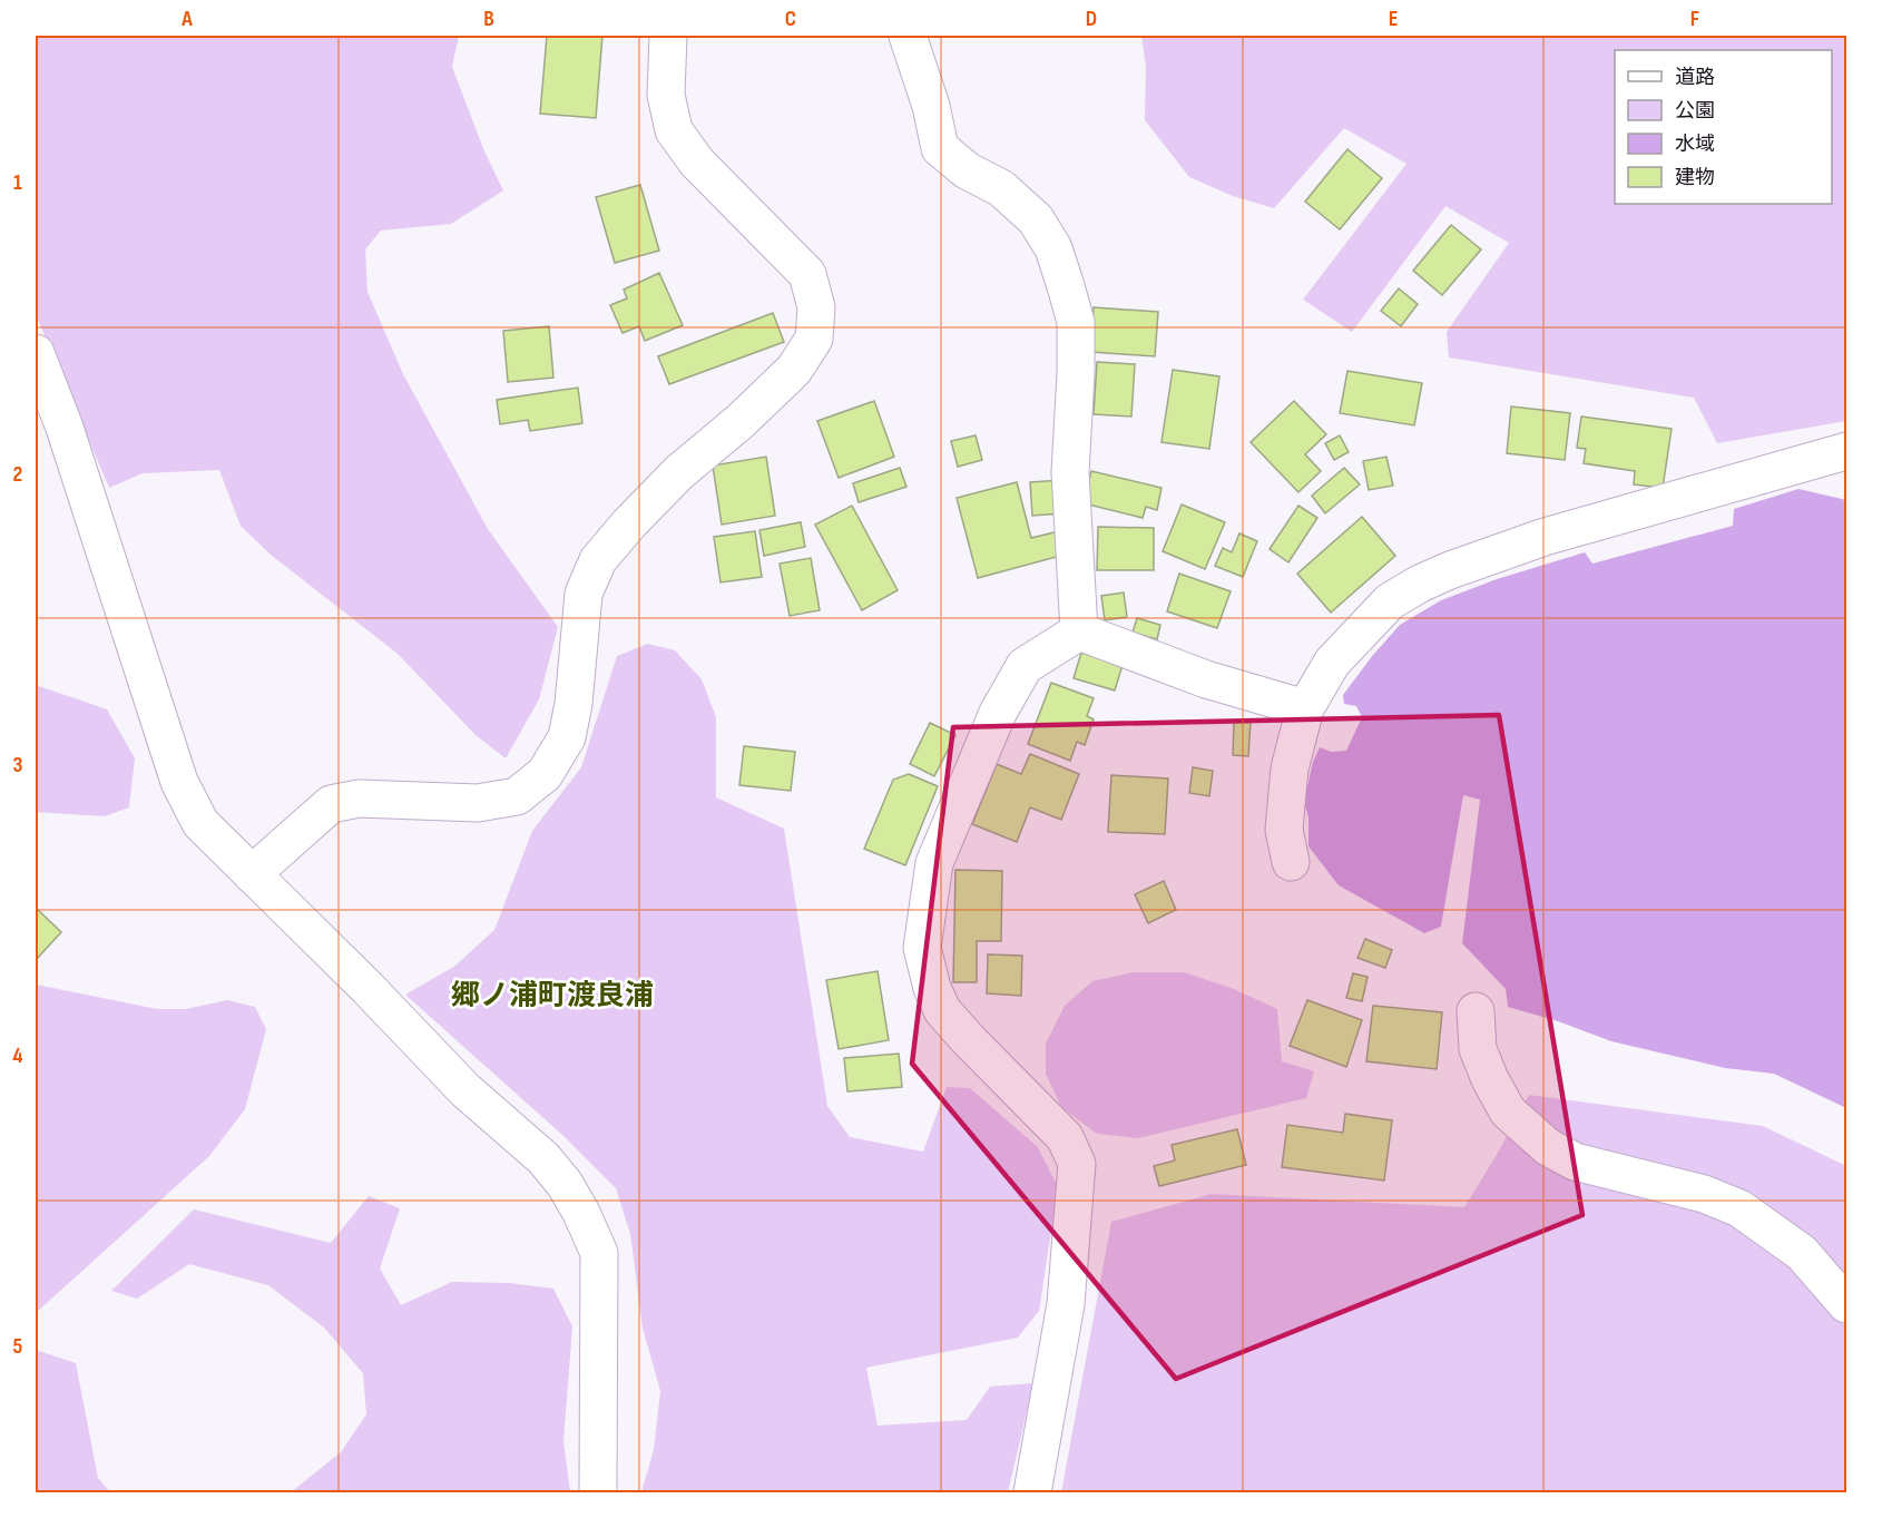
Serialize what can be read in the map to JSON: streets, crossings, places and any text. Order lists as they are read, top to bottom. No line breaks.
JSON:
{"districts":["郷ノ浦町渡良浦"],"legend":["道路","公園","水域","建物"],"grid":{"columns":["A","B","C","D","E","F"],"rows":["1","2","3","4","5"]}}
